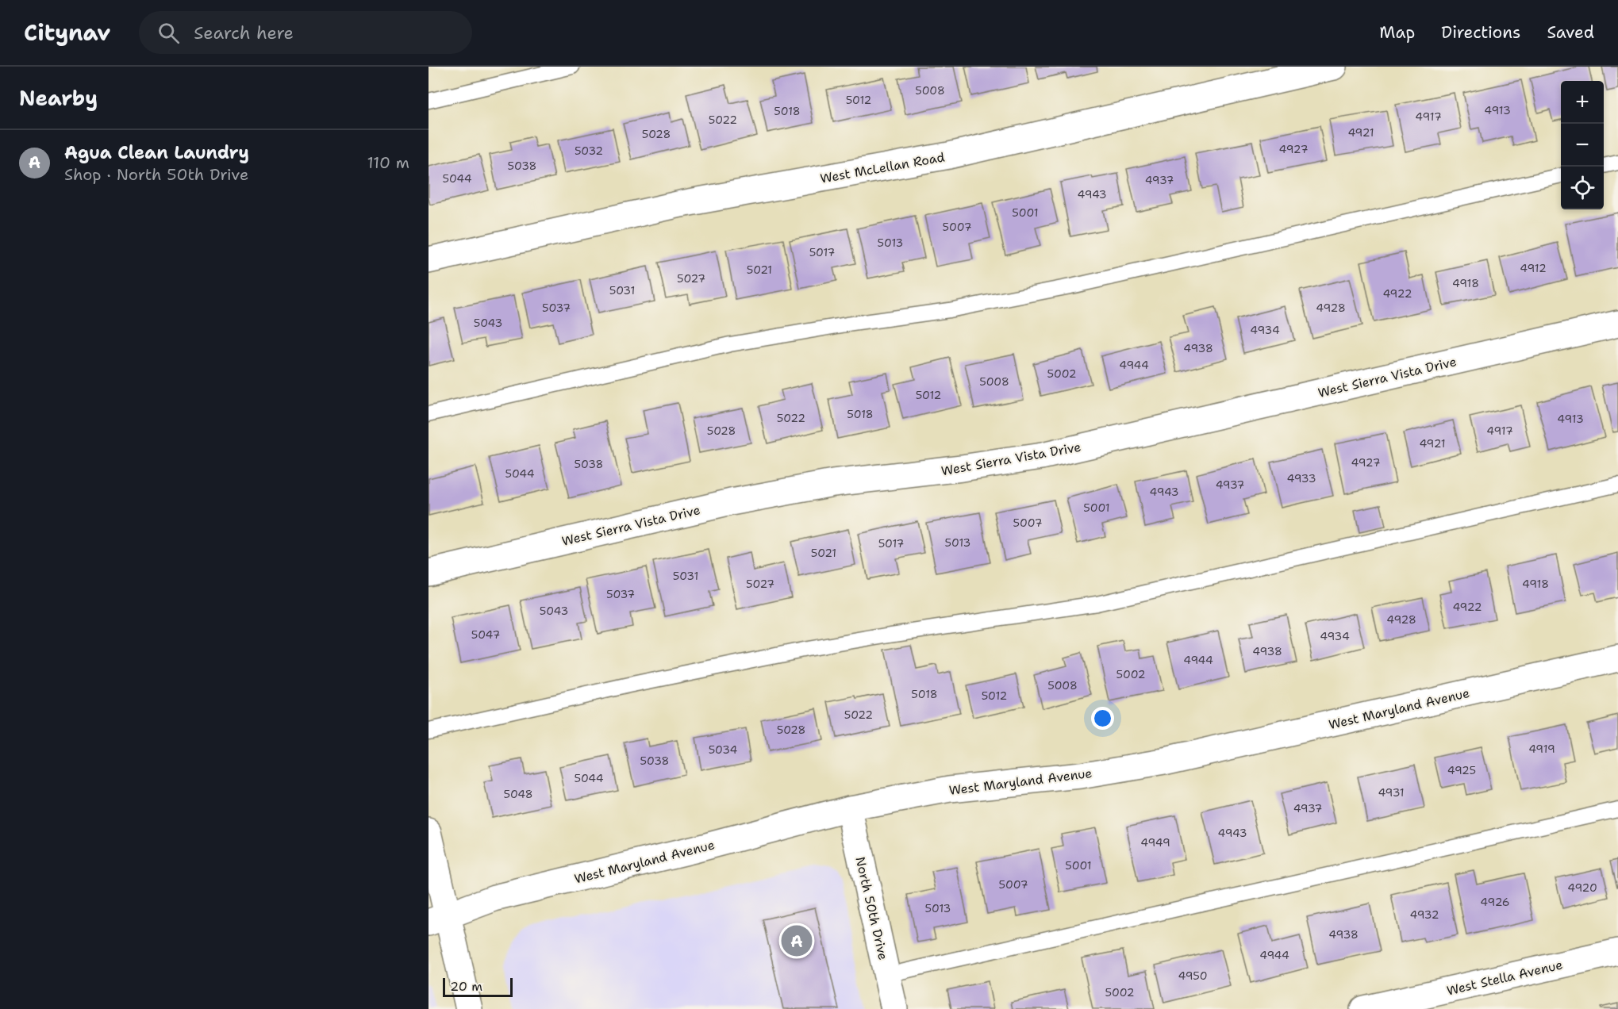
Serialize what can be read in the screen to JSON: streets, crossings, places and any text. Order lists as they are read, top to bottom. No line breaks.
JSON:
{"streets":{"street":["West McLellan Road","West Sierra Vista Drive","West Maryland Avenue","North 50th Drive","West Stella Avenue"]},"crossings":[["West Maryland Avenue","North 50th Drive"]],"house_numbers":["5008","5012","4913","5018","4917","5022","4921","5028","4927","5032","5038","5044","4937","4943","5001","5007","5013","5017","4912","5021","5027","4918","5031","4922","5037","4928","5043","4934","4938","4944","5002","5008","5012","5018","5022","4913","5028","4917","4921","4927","5038","5044","4933","4937","4943","5001","5007","5013","5017","5021","5031","5027","4918","5037","4922","5043","4928","5047","4934","4938","4944","5002","5008","5018","5012","5022","5028","4919","5034","5038","4925","5044","4931","5048","4937","4943","4949","5001","5007","4920","4926","5013","4932","4938","4944","4950","5002"],"scale_bar":"20 m","page":{"header":"Citynav","search":"Search here","nav":["Map","Directions","Saved"],"heading":"Nearby","map_buttons":["+","−"],"list":[{"mark":"A","name":"Agua Clean Laundry","note":"Shop · North 50th Drive","value":"110 m"}],"pins":"A","scale":"20 m"}}
